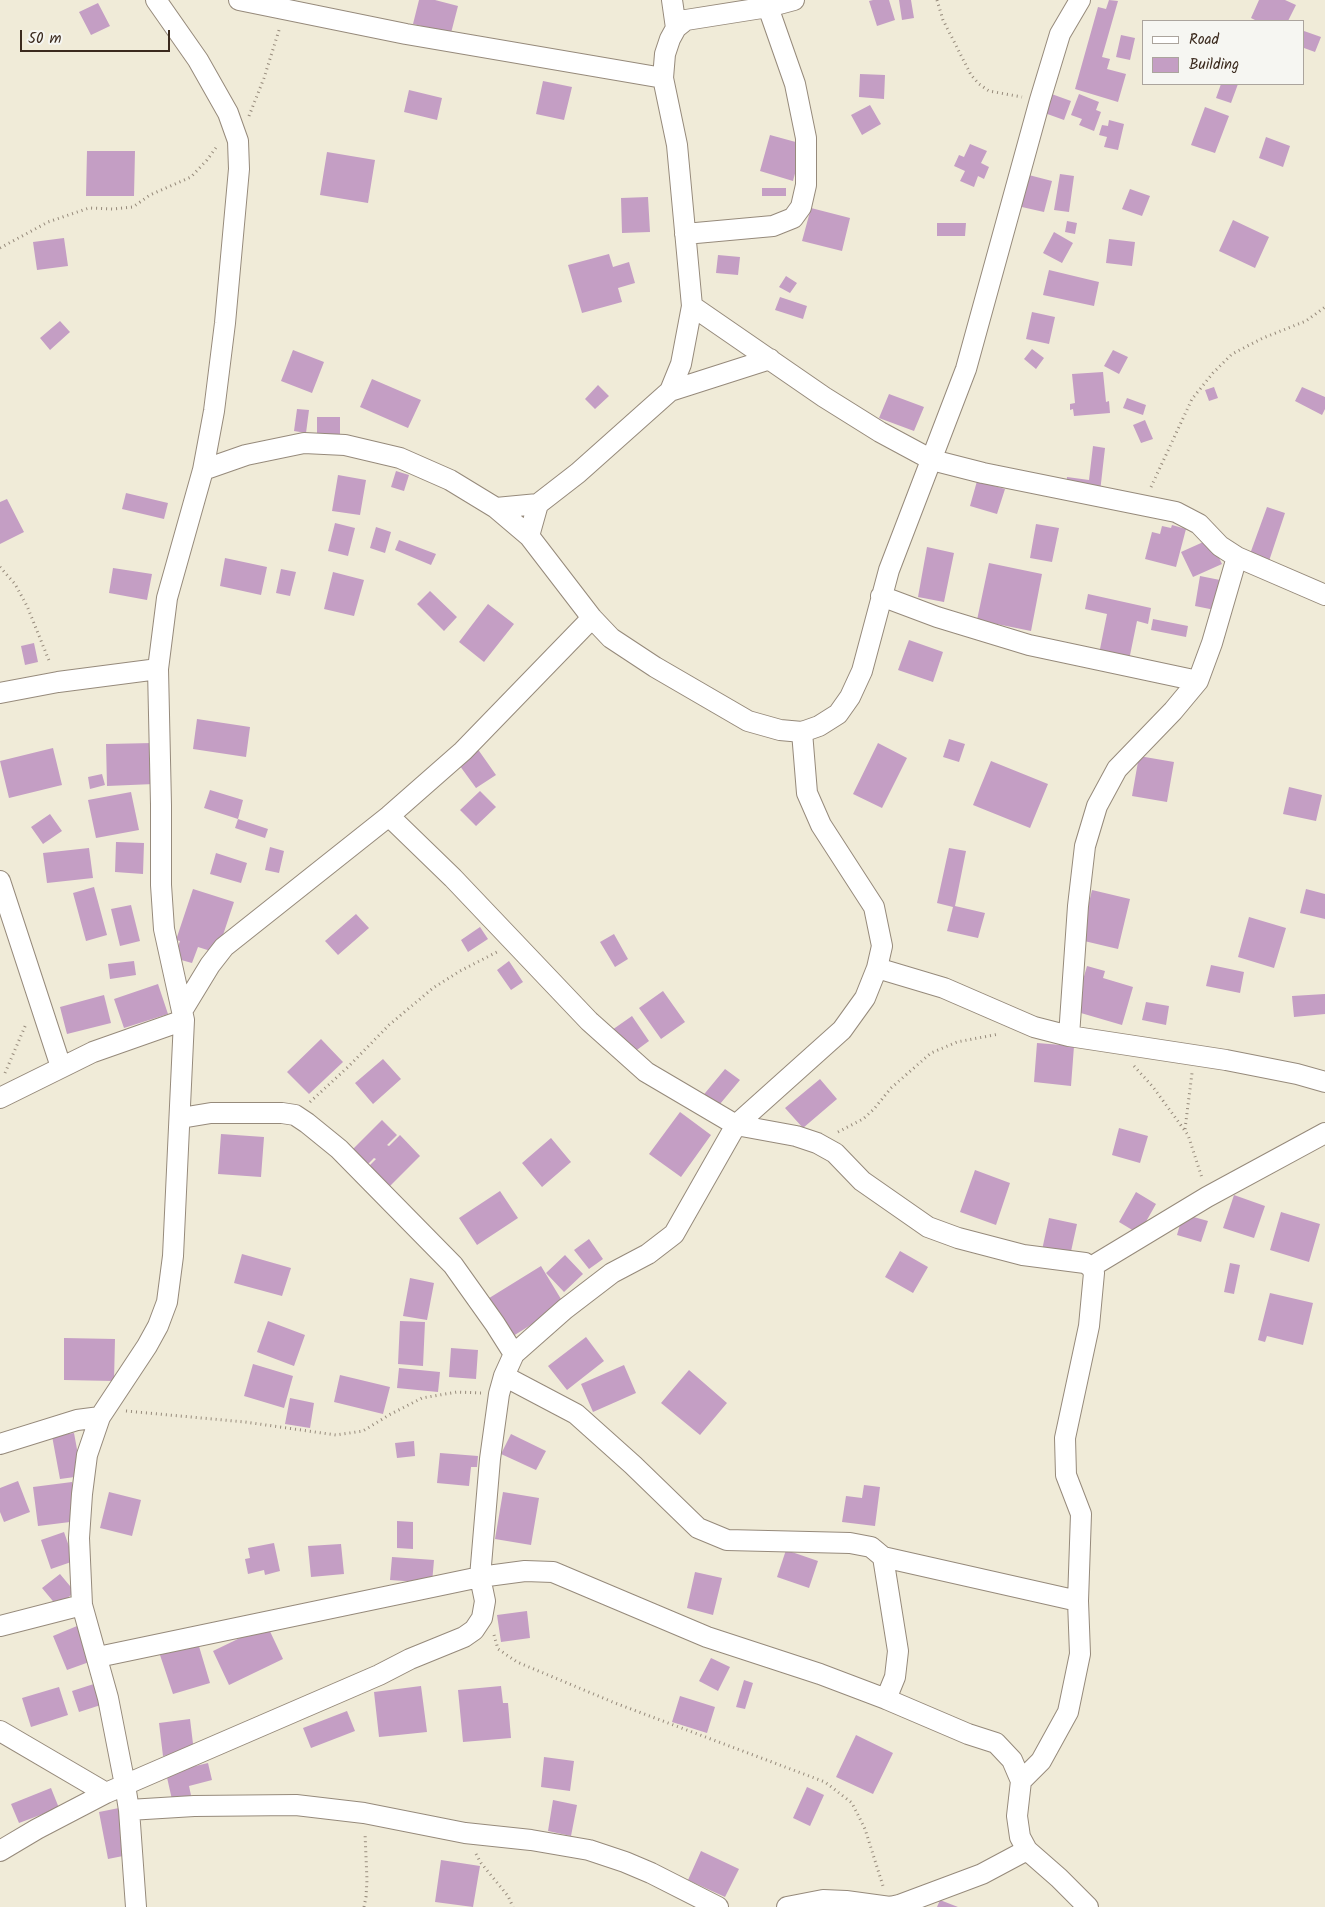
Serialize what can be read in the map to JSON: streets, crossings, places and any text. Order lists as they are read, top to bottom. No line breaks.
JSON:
{"legend":["Road","Building"],"scale_bar":"50 m"}
